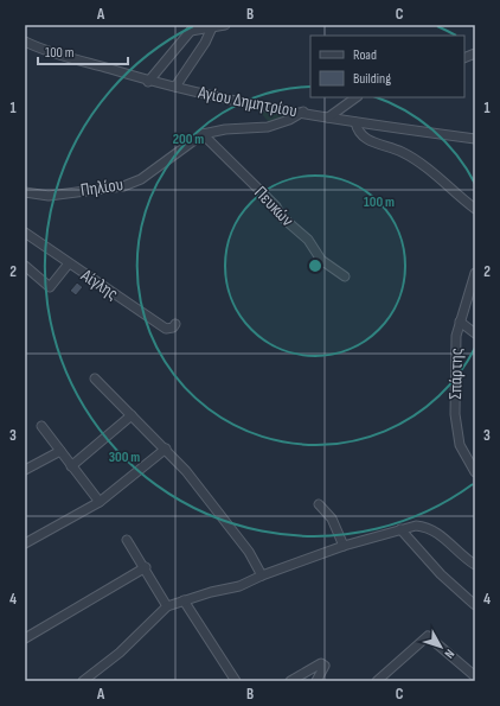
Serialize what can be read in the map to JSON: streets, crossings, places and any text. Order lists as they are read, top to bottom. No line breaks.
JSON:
{"streets":{"street":["Αγίου Δημητρίου","Πηλίου","Πευκών","Αίγλης","Σπάρτης"]},"crossings":[["Αγίου Δημητρίου","Πηλίου"],["Πηλίου","Πευκών"]],"legend":["Road","Building"],"scale_bar":"100 m","north":"bottom right","grid":{"columns":["A","B","C"],"rows":["1","2","3","4"]},"rings":["200 m","100 m","300 m"]}
